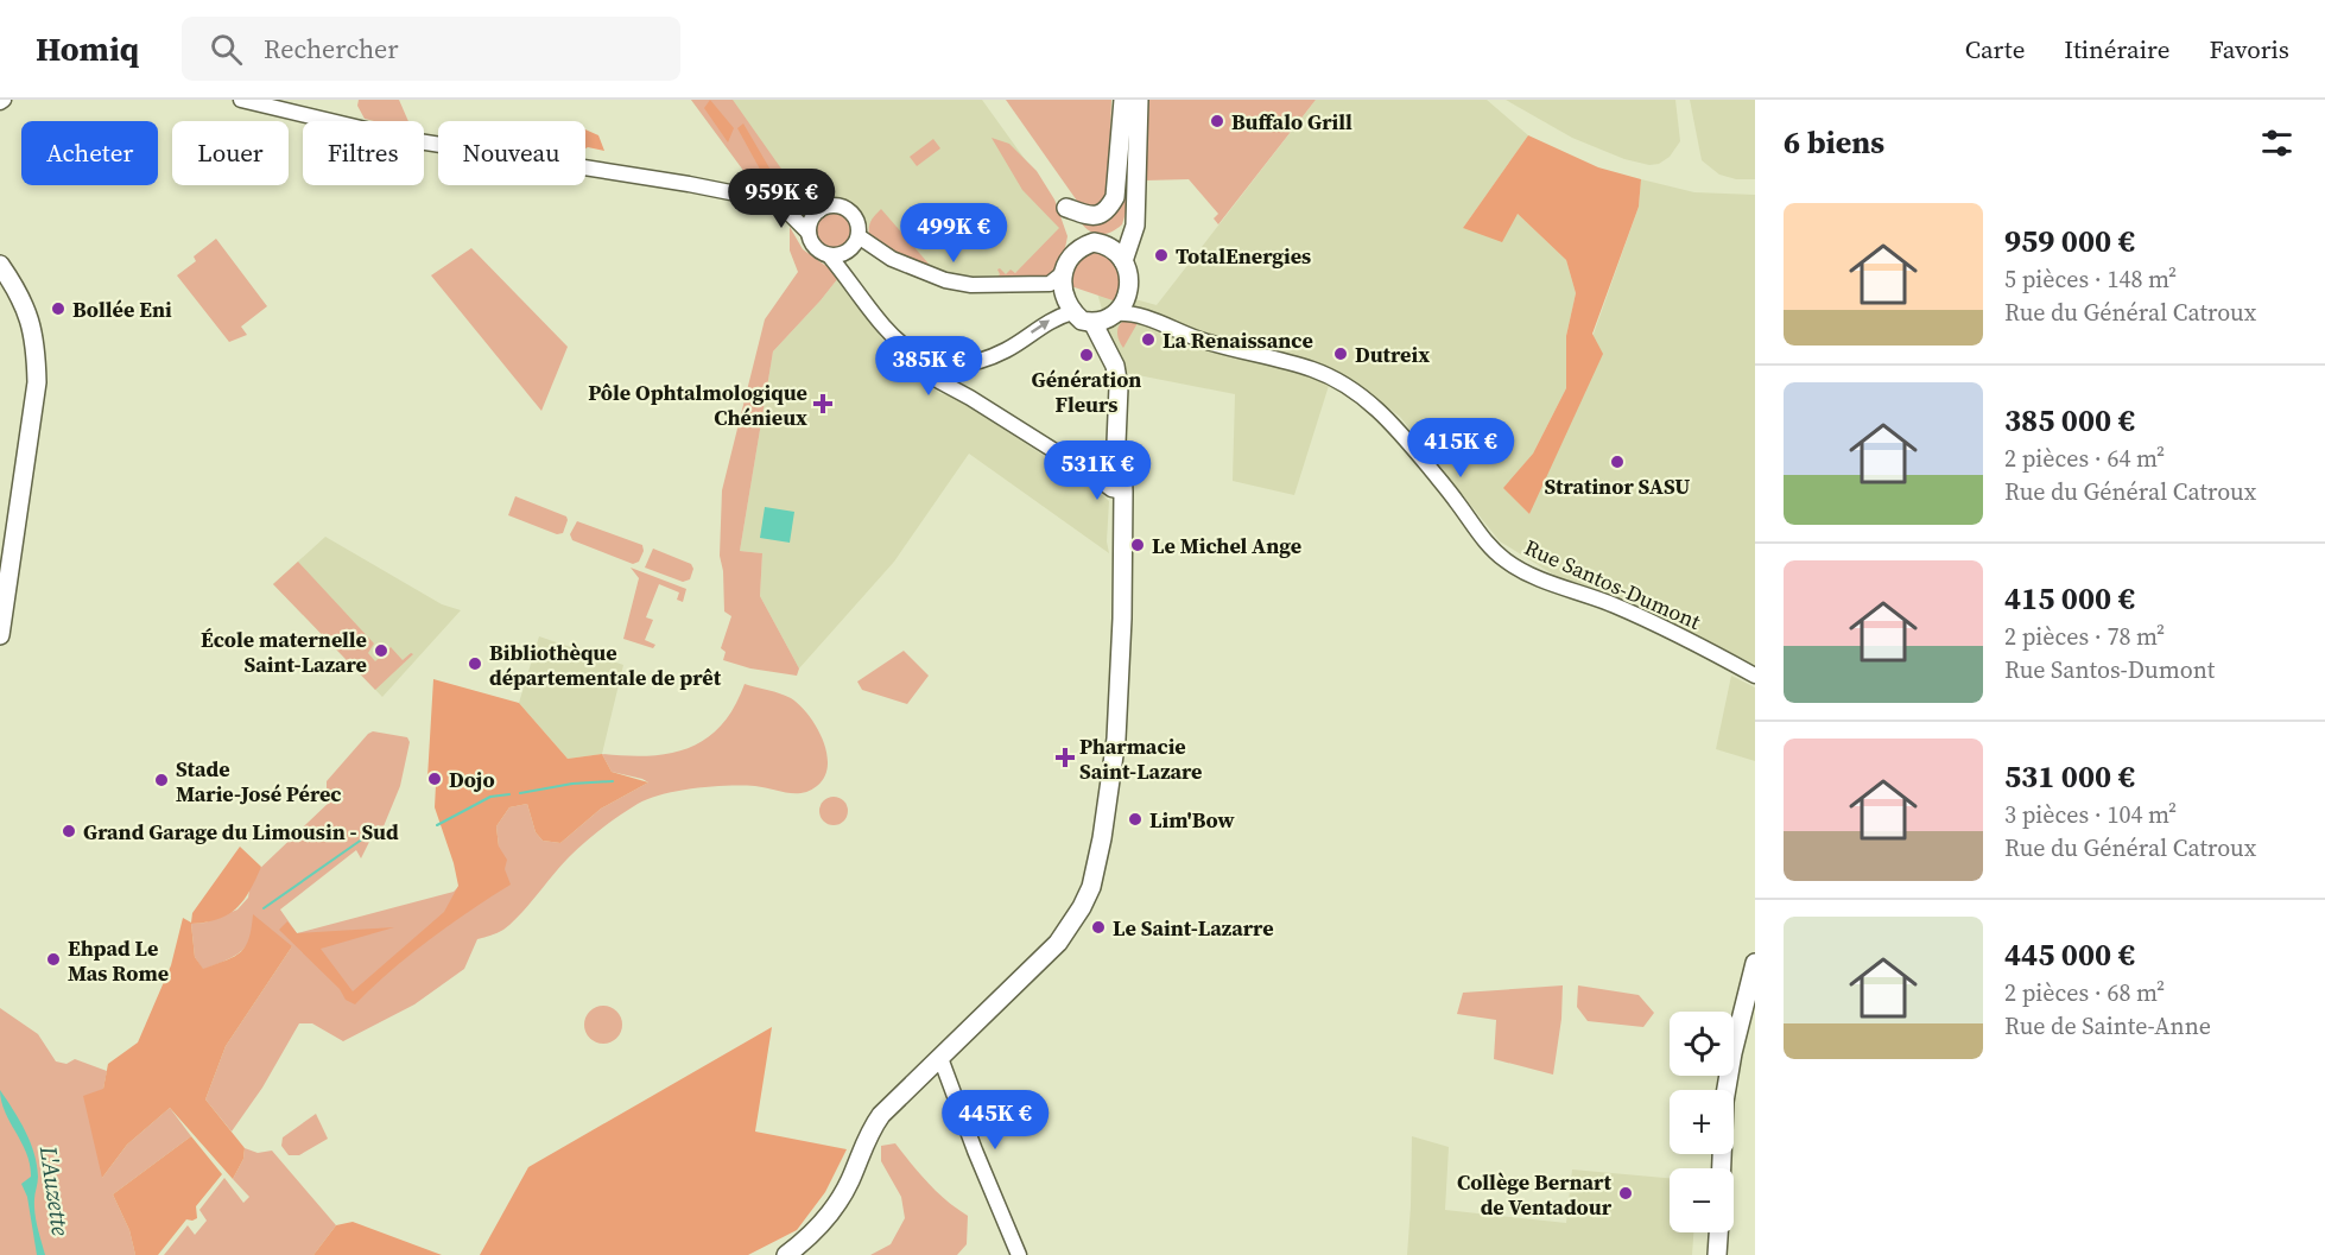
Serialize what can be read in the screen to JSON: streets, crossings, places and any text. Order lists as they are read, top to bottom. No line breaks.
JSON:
{"streets":{"street":["Rue Santos-Dumont"]},"water":["L'Auzette"],"places":{"other":["Buffalo Grill","TotalEnergies","Bollée Eni","La Renaissance","Dutreix","Génération Fleurs","Stratinor SASU","Le Michel Ange","École maternelle Saint-Lazare","Bibliothèque départementale de prêt","Dojo","Stade Marie-José Pérec","Lim'Bow","Grand Garage du Limousin - Sud","Le Saint-Lazarre","Ehpad Le Mas Rome","Collège Bernart de Ventadour"],"health":["Pôle Ophtalmologique Chénieux","Pharmacie Saint-Lazare"]},"page":{"header":"Homiq","search":"Rechercher","nav":["Carte","Itinéraire","Favoris"],"heading":"6 biens","chip":["Acheter","Louer","Filtres","Nouveau"],"price":["959K €","499K €","385K €","415K €","531K €","445K €"],"list":[{"name":"959 000 €","note":"5 pièces · 148 m² · Rue du Général Catroux"},{"name":"385 000 €","note":"2 pièces · 64 m² · Rue du Général Catroux"},{"name":"415 000 €","note":"2 pièces · 78 m² · Rue Santos-Dumont"},{"name":"531 000 €","note":"3 pièces · 104 m² · Rue du Général Catroux"},{"name":"445 000 €","note":"2 pièces · 68 m² · Rue de Sainte-Anne"}],"map_buttons":["+","−"]}}
